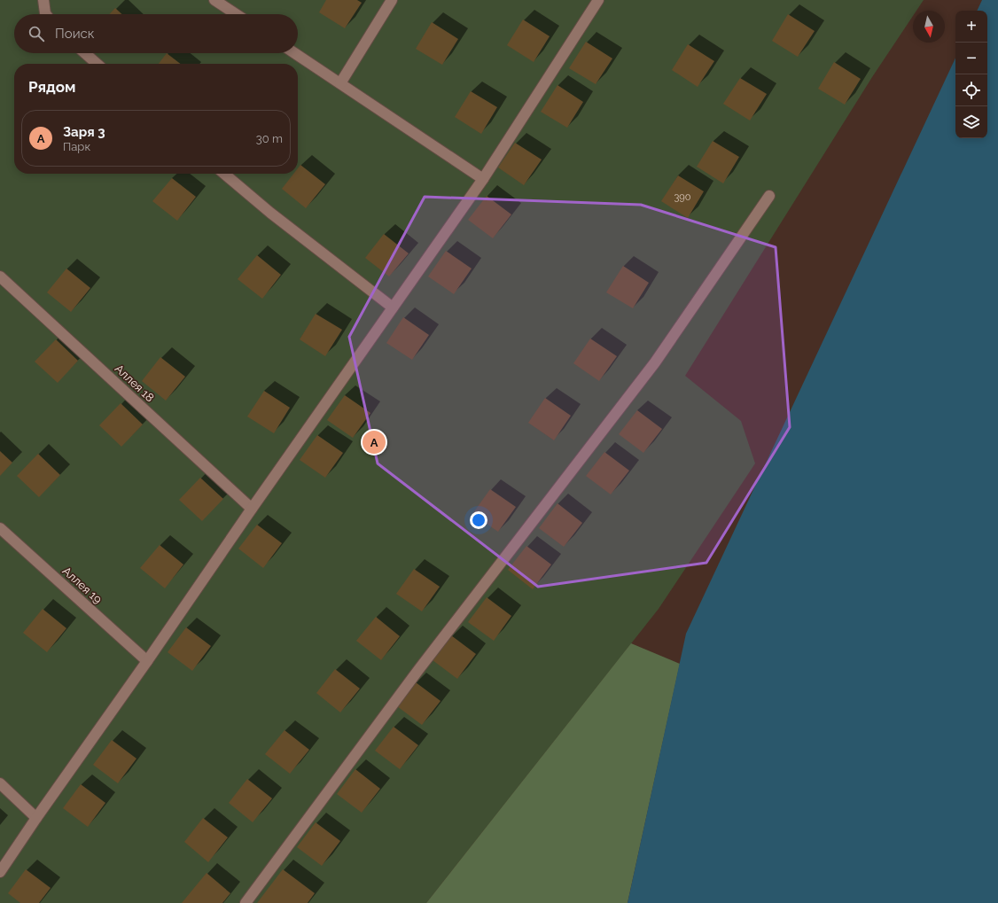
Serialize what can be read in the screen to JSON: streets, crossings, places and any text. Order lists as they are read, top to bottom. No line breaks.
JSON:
{"streets":{"lane":["Аллея 18","Аллея 19"]},"house_numbers":["390"],"north":"bottom","page":{"map_buttons":["+","−"],"search":"Поиск","heading":"Рядом","list":[{"mark":"A","name":"Заря 3","note":"Парк","value":"30 m"}],"pins":"A"}}
